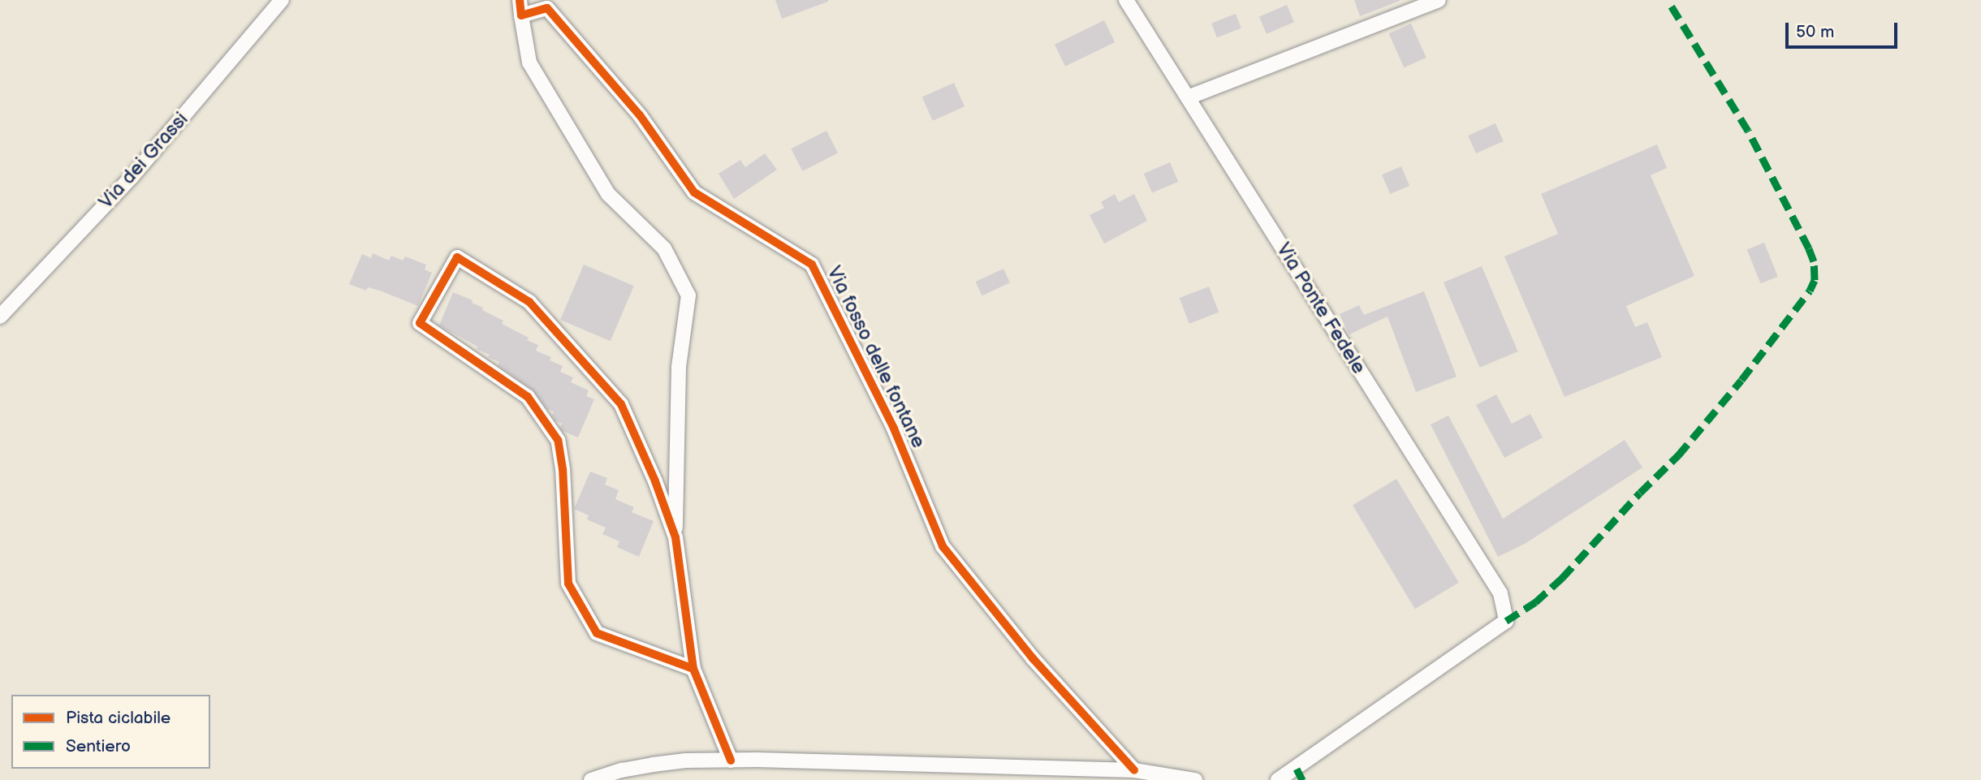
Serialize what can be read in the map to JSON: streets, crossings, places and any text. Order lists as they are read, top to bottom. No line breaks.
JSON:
{"streets":{"street":["Via dei Grassi","Via Ponte Fedele","Via fosso delle fontane"]},"legend":["Pista ciclabile","Sentiero"],"scale_bar":"50 m"}
